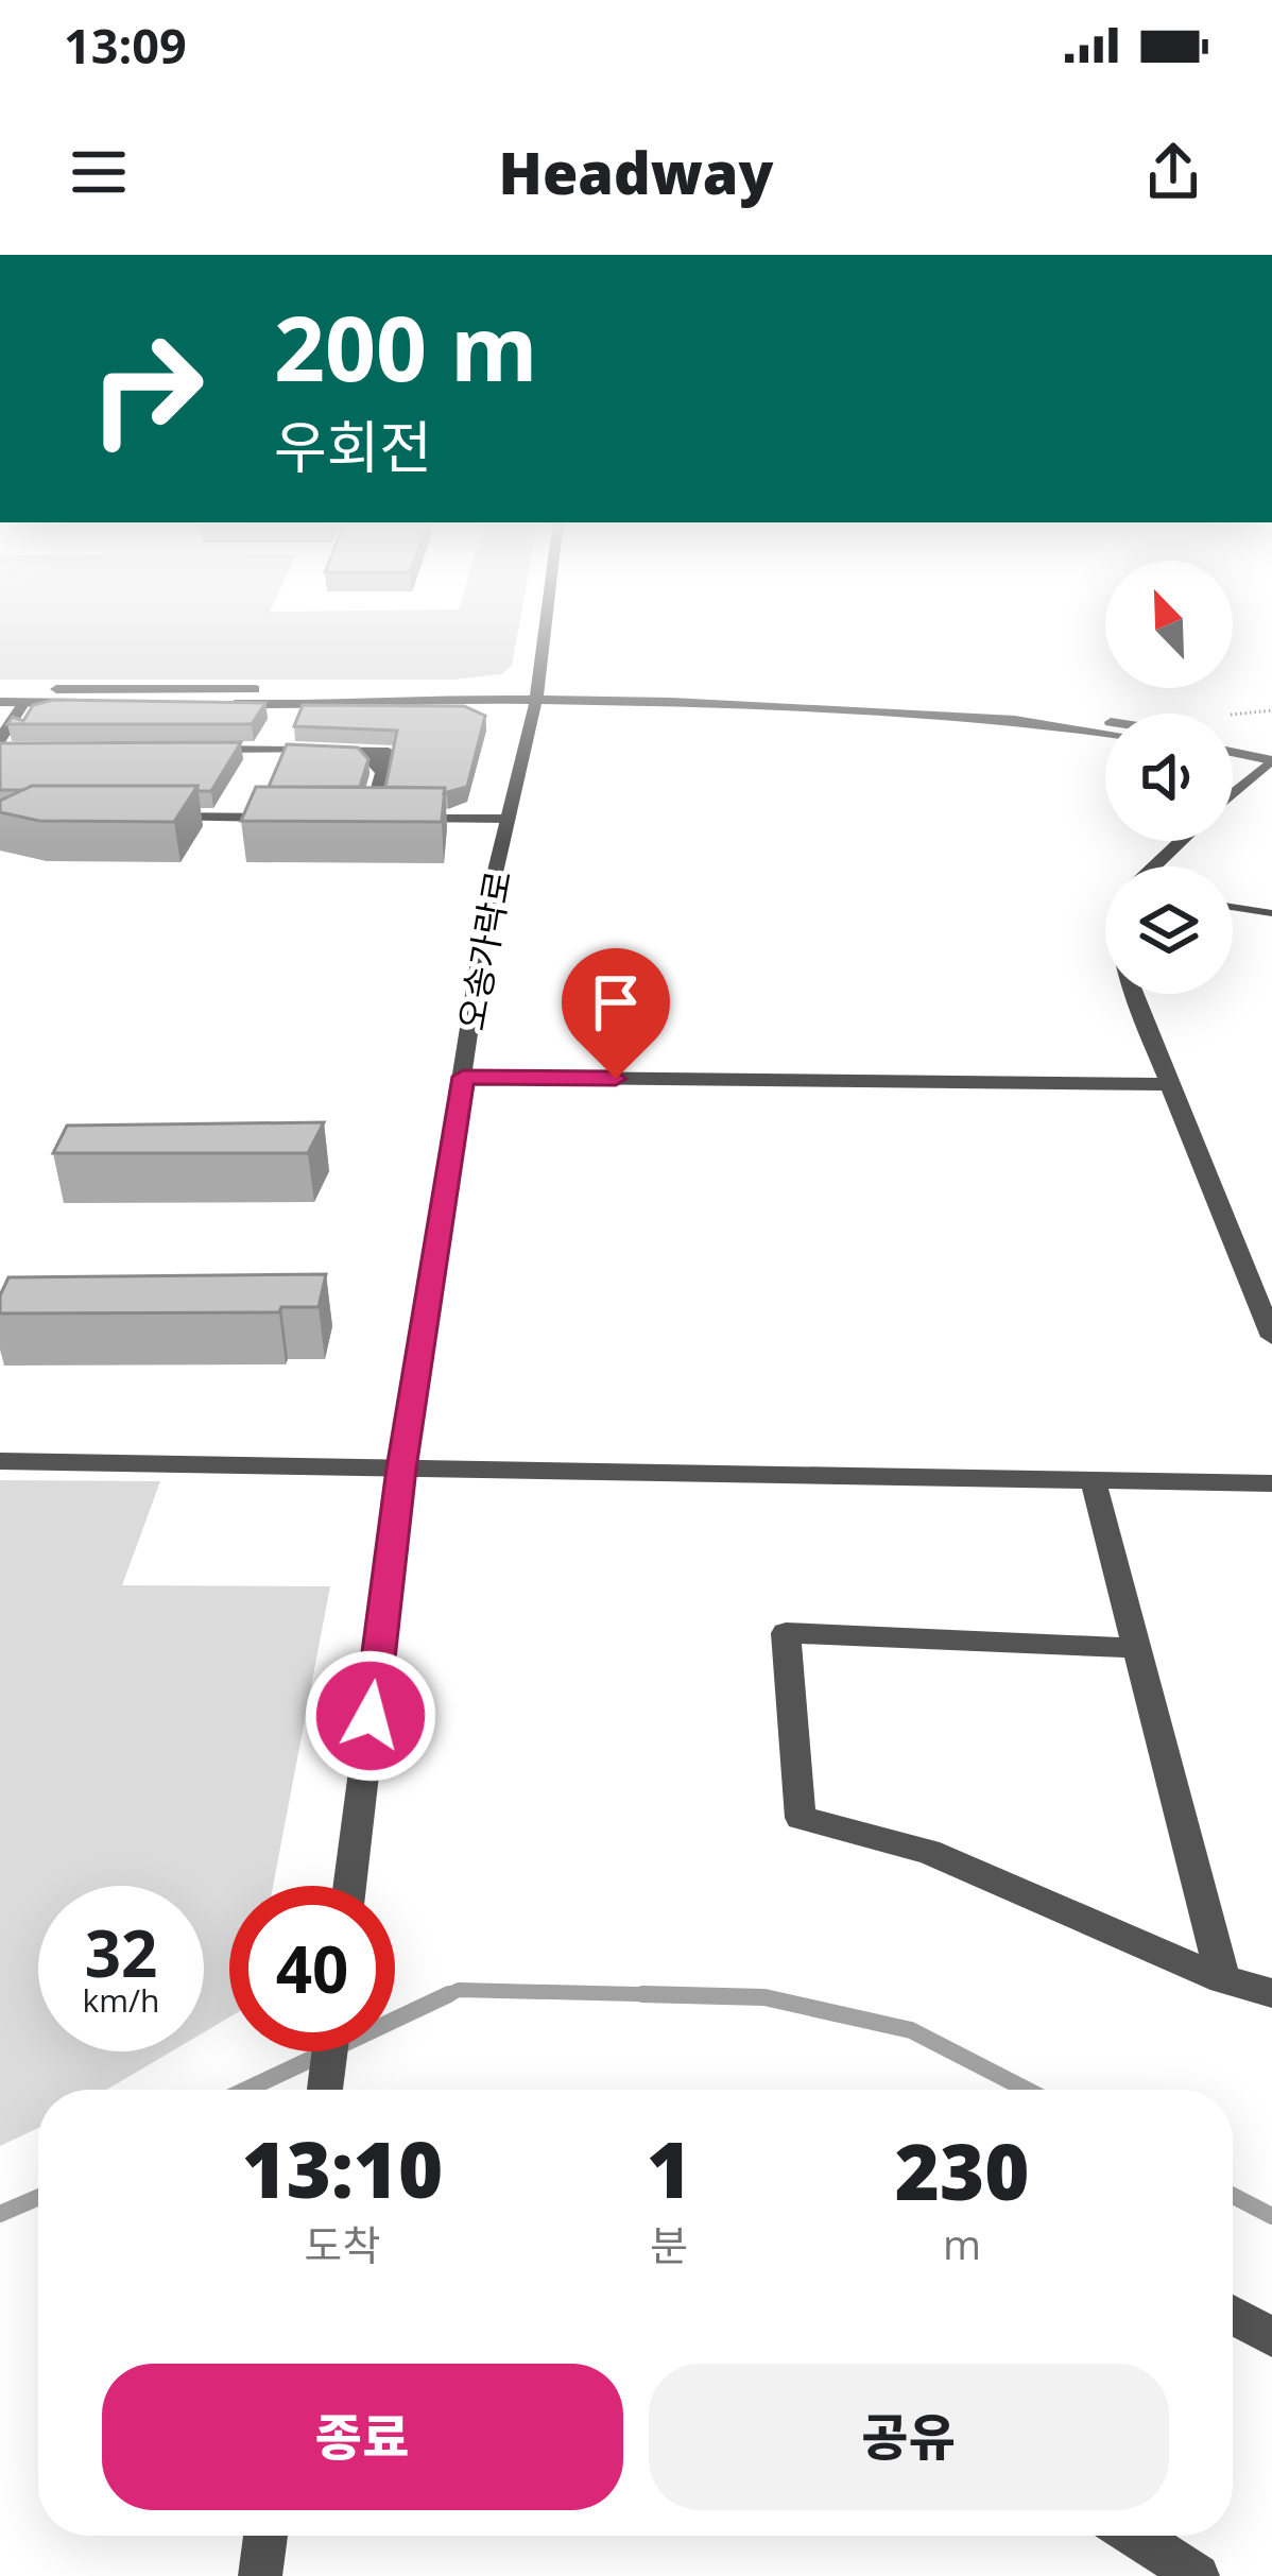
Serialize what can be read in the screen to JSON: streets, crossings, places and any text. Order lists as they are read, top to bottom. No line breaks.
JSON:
{"streets":{"street":["오송가락로"]},"north":"top left","page":{"status":"13:09","header":"Headway","turn":["200 m","우회전"],"speed":"32 km/h","limit":"40","eta":["13:10","도착","1","분","230","m"],"buttons":["종료","공유"]}}
